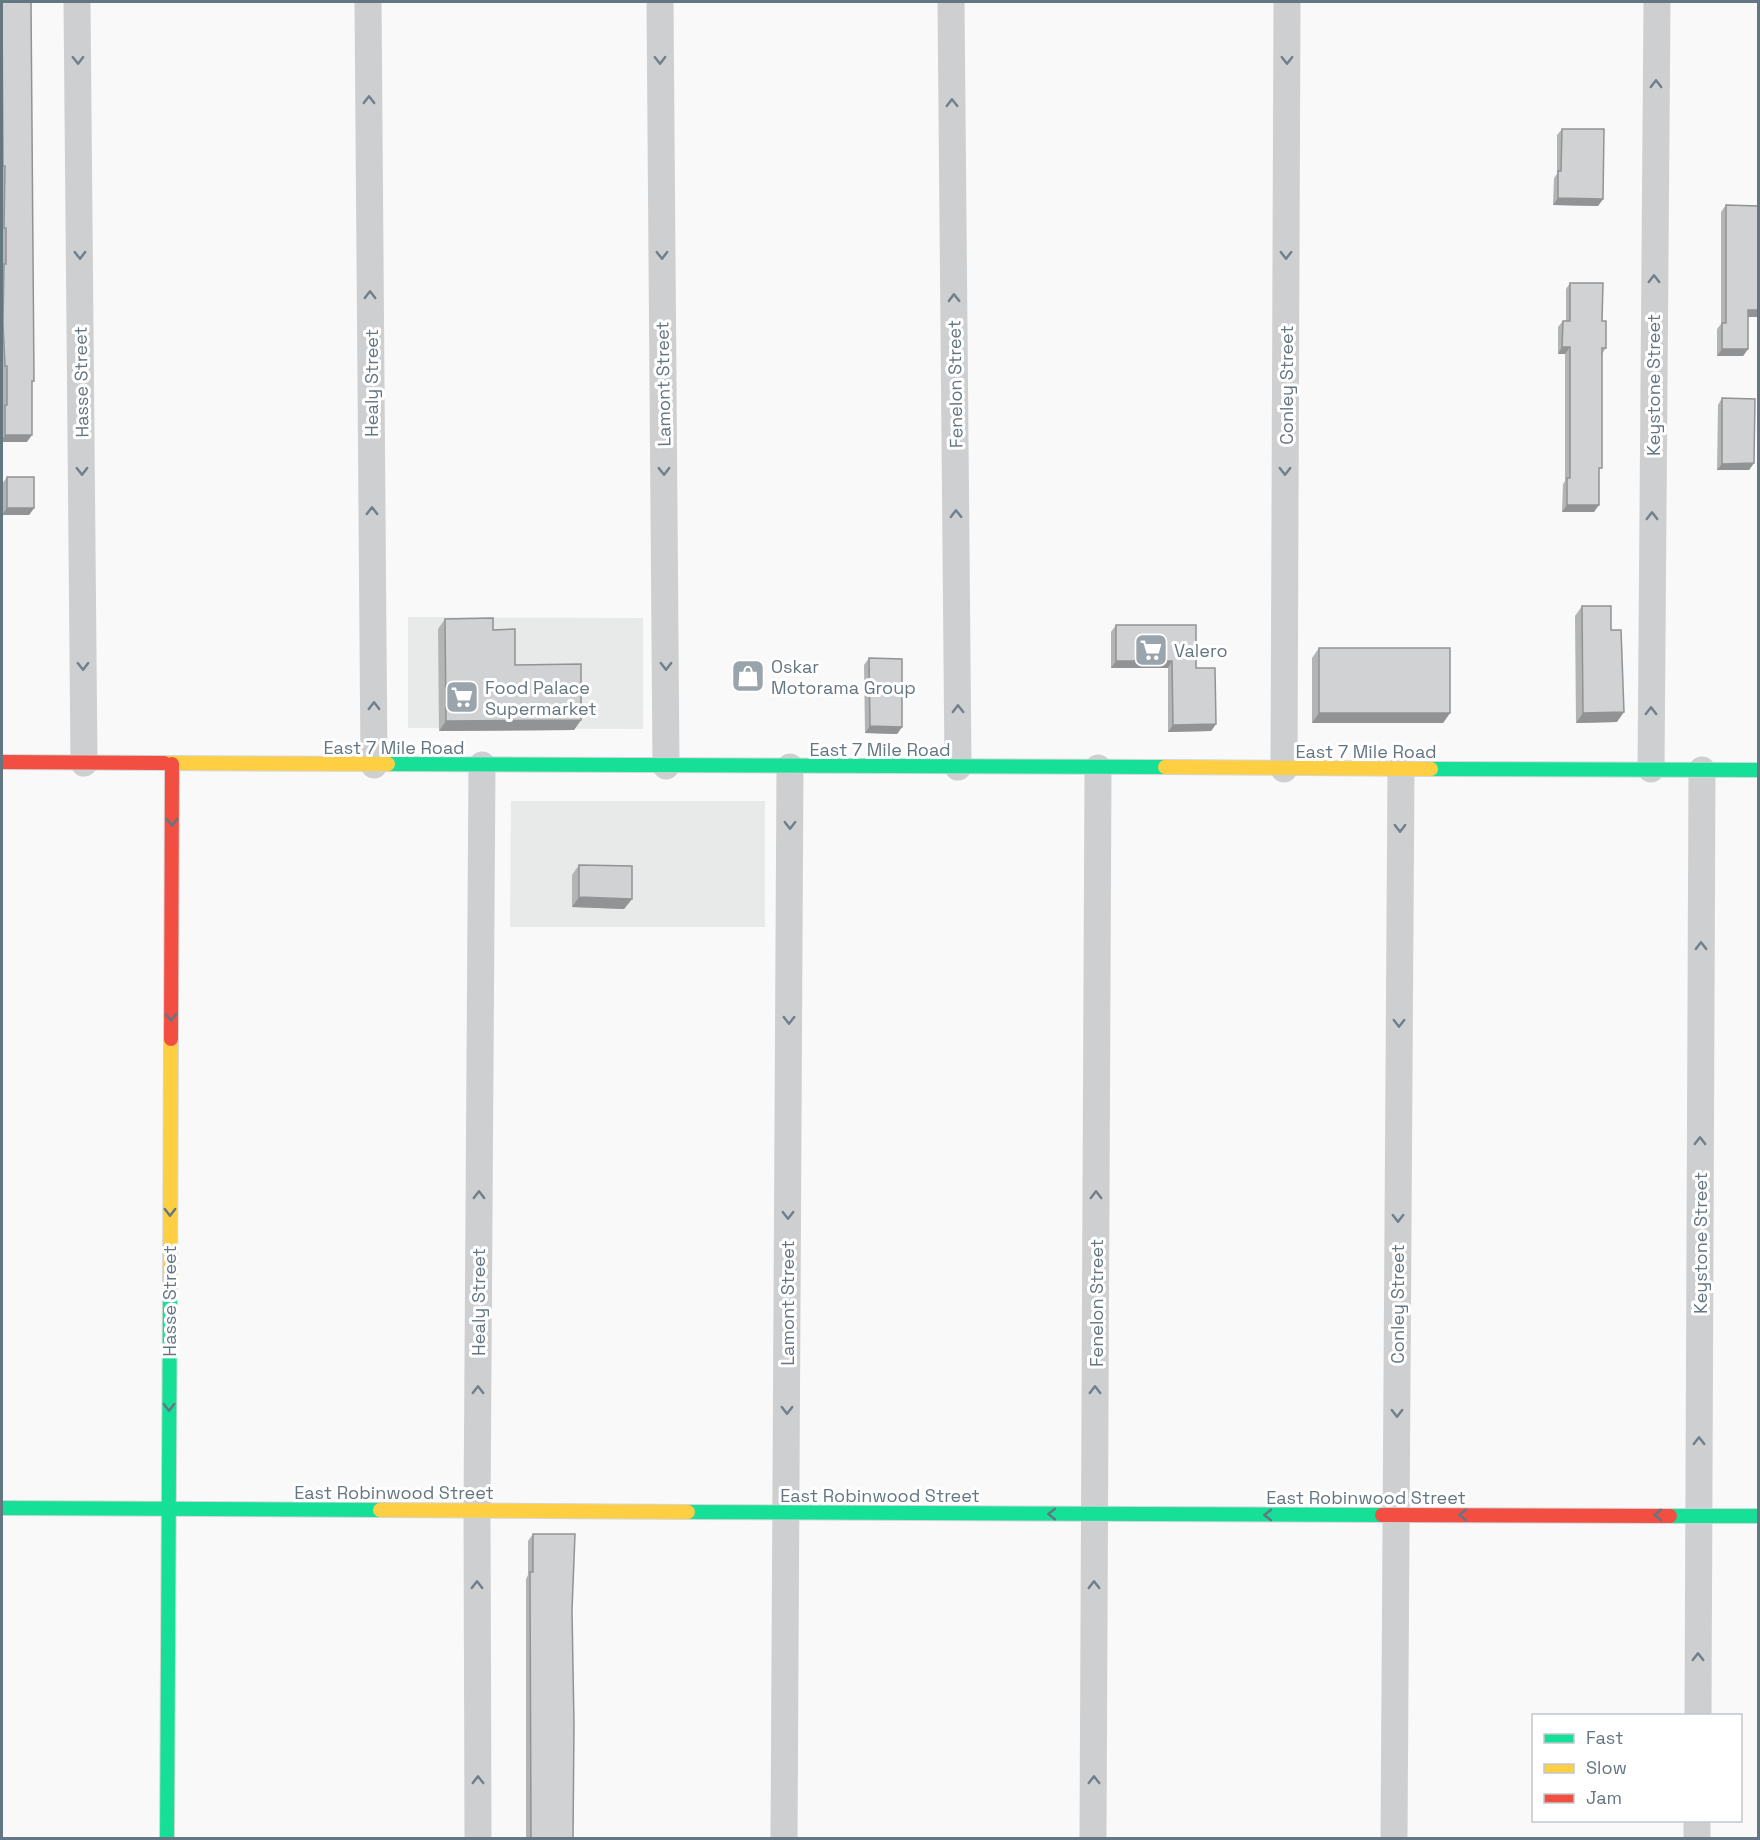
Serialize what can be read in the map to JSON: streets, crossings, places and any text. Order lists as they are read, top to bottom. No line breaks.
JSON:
{"streets":{"street":["Hasse Street","Healy Street","Lamont Street","Fenelon Street","Conley Street","Keystone Street","East 7 Mile Road","East Robinwood Street"]},"crossings":[["Hasse Street","East 7 Mile Road"],["Hasse Street","East Robinwood Street"],["Healy Street","East 7 Mile Road"],["Healy Street","East Robinwood Street"],["Lamont Street","East 7 Mile Road"],["Lamont Street","East Robinwood Street"],["Fenelon Street","East 7 Mile Road"],["Fenelon Street","East Robinwood Street"],["Conley Street","East 7 Mile Road"],["Conley Street","East Robinwood Street"],["Keystone Street","East 7 Mile Road"],["Keystone Street","East Robinwood Street"]],"one_way":["Hasse Street","Healy Street","Lamont Street","Fenelon Street","Conley Street","Keystone Street","East Robinwood Street"],"places":{"supermarket":["Valero","Food Palace Supermarket"],"shop":["Oskar Motorama Group"]},"legend":["Fast","Slow","Jam"]}
